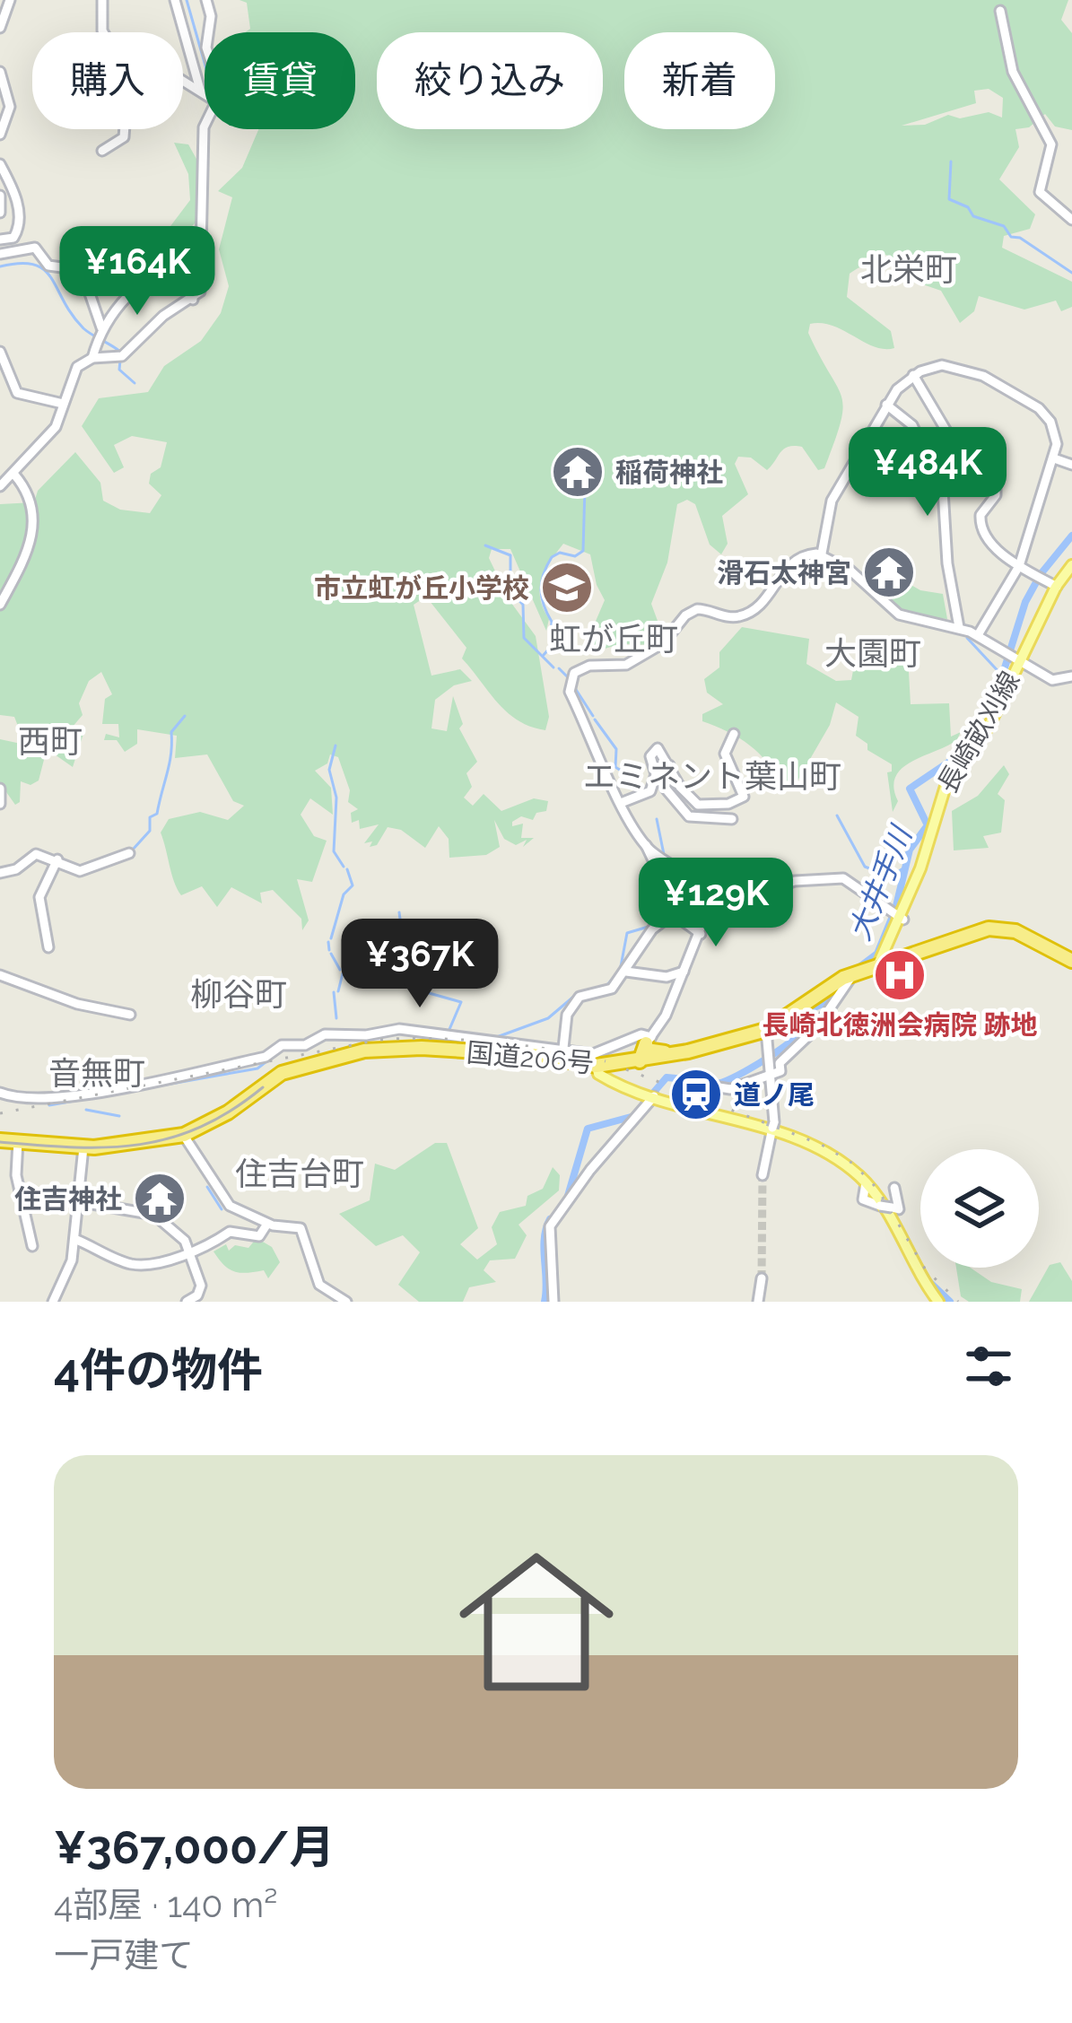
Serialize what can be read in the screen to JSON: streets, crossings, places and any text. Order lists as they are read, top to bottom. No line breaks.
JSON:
{"streets":{"highway":["国道206号"],"main road":["長崎畝刈線"]},"crossings":[["長崎畝刈線","国道206号"]],"districts":["北栄町","虹が丘町","大園町","西町","エミネント葉山町","柳谷町","音無町","住吉台町"],"water":["大井手川"],"places":{"temple":["稲荷神社","滑石太神宮","住吉神社"],"school or university":["市立虹が丘小学校"],"hospital":["長崎北徳洲会病院 跡地"],"station":["道ノ尾"]},"page":{"chip":["購入","賃貸","絞り込み","新着"],"price":["¥164K","¥484K","¥129K","¥367K"],"heading":"4件の物件","list":[{"name":"¥367,000/月","note":"4部屋 · 140 m² · 一戸建て"}]}}
